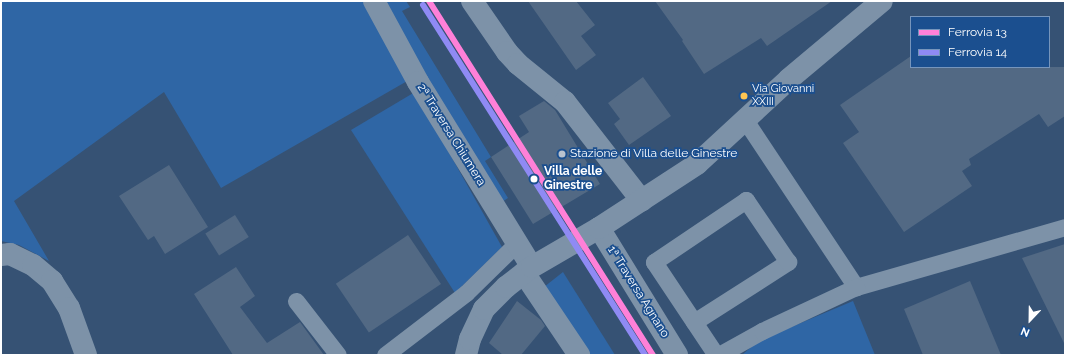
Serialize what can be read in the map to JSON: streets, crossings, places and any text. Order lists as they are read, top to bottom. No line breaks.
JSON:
{"streets":{"street":["2ª Traversa Chiumera","1ª Traversa Agnano"]},"places":["Via Giovanni XXIII","Stazione di Villa delle Ginestre","Villa delle Ginestre"],"lines":["rail line 13","rail line 14"],"legend":["Ferrovia 13","Ferrovia 14"],"north":"bottom"}
